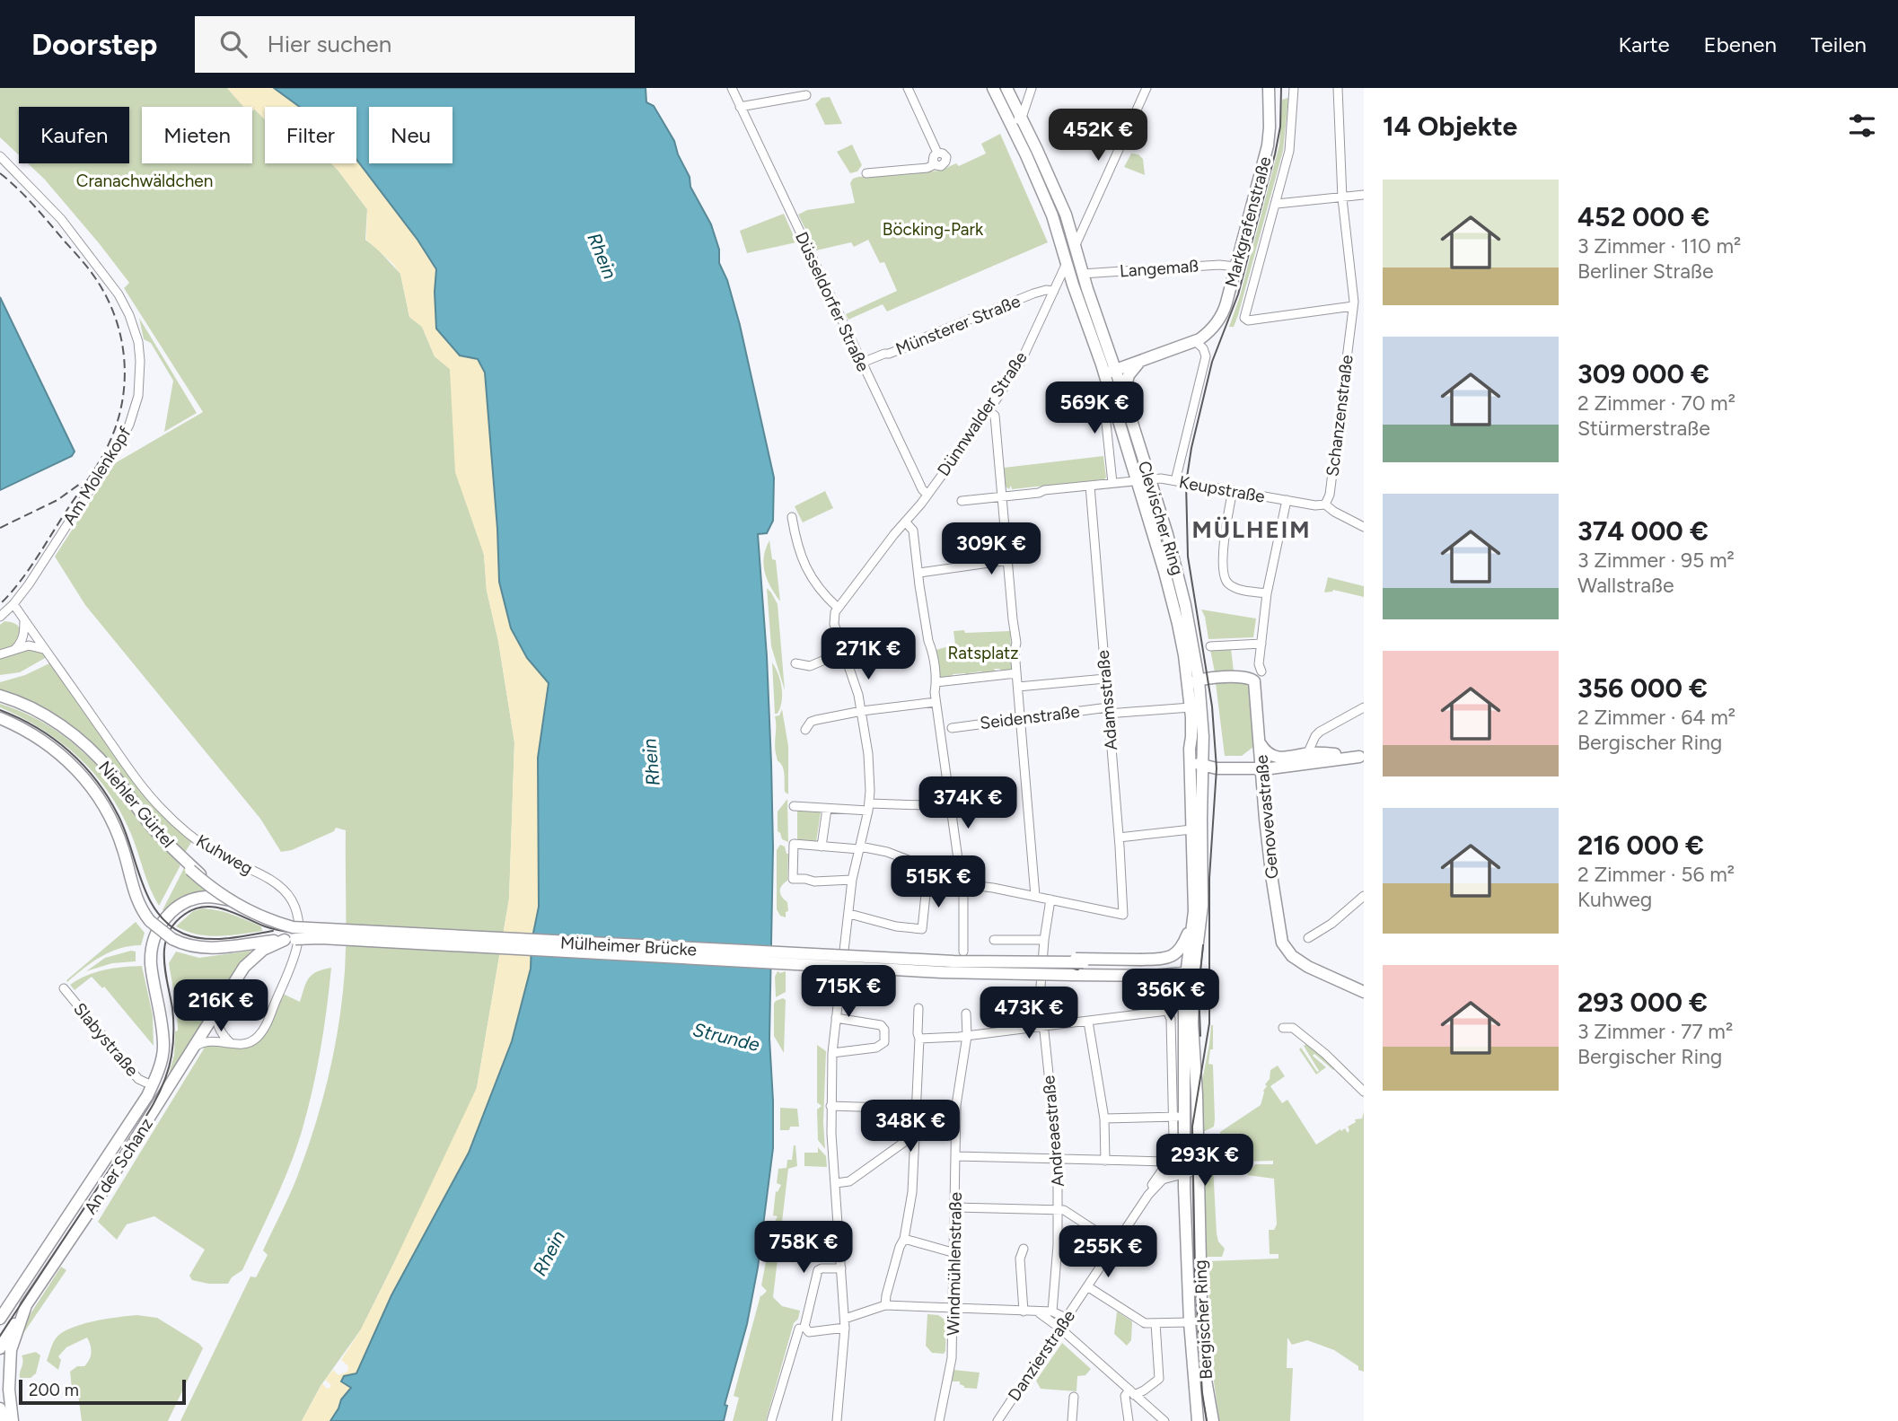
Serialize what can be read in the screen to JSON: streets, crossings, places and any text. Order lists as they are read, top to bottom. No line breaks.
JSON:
{"streets":{"main road":["Markgrafenstraße","Clevischer Ring","Niehler Gürtel","Genovevastraße","Mülheimer Brücke","An der Schanz","Bergischer Ring"],"street":["Langemaß","Düsseldorfer Straße","Münsterer Straße","Dünnwalder Straße","Schanzenstraße","Am Molenkopf","Keupstraße","Adamsstraße","Seidenstraße","Kuhweg","Slabystraße","Andreaestraße","Windmühlenstraße","Danzierstraße"]},"crossings":[["Markgrafenstraße","Langemaß"],["Markgrafenstraße","Clevischer Ring"],["Langemaß","Clevischer Ring"],["Düsseldorfer Straße","Münsterer Straße"],["Düsseldorfer Straße","Dünnwalder Straße"],["Münsterer Straße","Dünnwalder Straße"],["Dünnwalder Straße","Clevischer Ring"],["Schanzenstraße","Keupstraße"],["Am Molenkopf","Kuhweg"],["Keupstraße","Clevischer Ring"],["Keupstraße","Adamsstraße"],["Clevischer Ring","Seidenstraße"],["Clevischer Ring","Genovevastraße"],["Clevischer Ring","Mülheimer Brücke"],["Clevischer Ring","Bergischer Ring"],["Adamsstraße","Seidenstraße"],["Niehler Gürtel","Mülheimer Brücke"],["Niehler Gürtel","An der Schanz"],["Kuhweg","An der Schanz"],["Mülheimer Brücke","An der Schanz"],["Mülheimer Brücke","Bergischer Ring"],["Slabystraße","An der Schanz"],["Bergischer Ring","Danzierstraße"]],"districts":["MÜLHEIM"],"water":["Rhein","Strunde"],"parks":["Cranachwäldchen","Böcking-Park","Ratsplatz"],"scale_bar":"200 m","page":{"header":"Doorstep","search":"Hier suchen","nav":["Karte","Ebenen","Teilen"],"heading":"14 Objekte","chip":["Kaufen","Mieten","Filter","Neu"],"price":["452K €","569K €","309K €","271K €","374K €","515K €","715K €","356K €","216K €","473K €","348K €","293K €","758K €","255K €"],"list":[{"name":"452 000 €","note":"3 Zimmer · 110 m² · Berliner Straße"},{"name":"309 000 €","note":"2 Zimmer · 70 m² · Stürmerstraße"},{"name":"374 000 €","note":"3 Zimmer · 95 m² · Wallstraße"},{"name":"356 000 €","note":"2 Zimmer · 64 m² · Bergischer Ring"},{"name":"216 000 €","note":"2 Zimmer · 56 m² · Kuhweg"},{"name":"293 000 €","note":"3 Zimmer · 77 m² · Bergischer Ring"}],"scale":"200 m"}}
